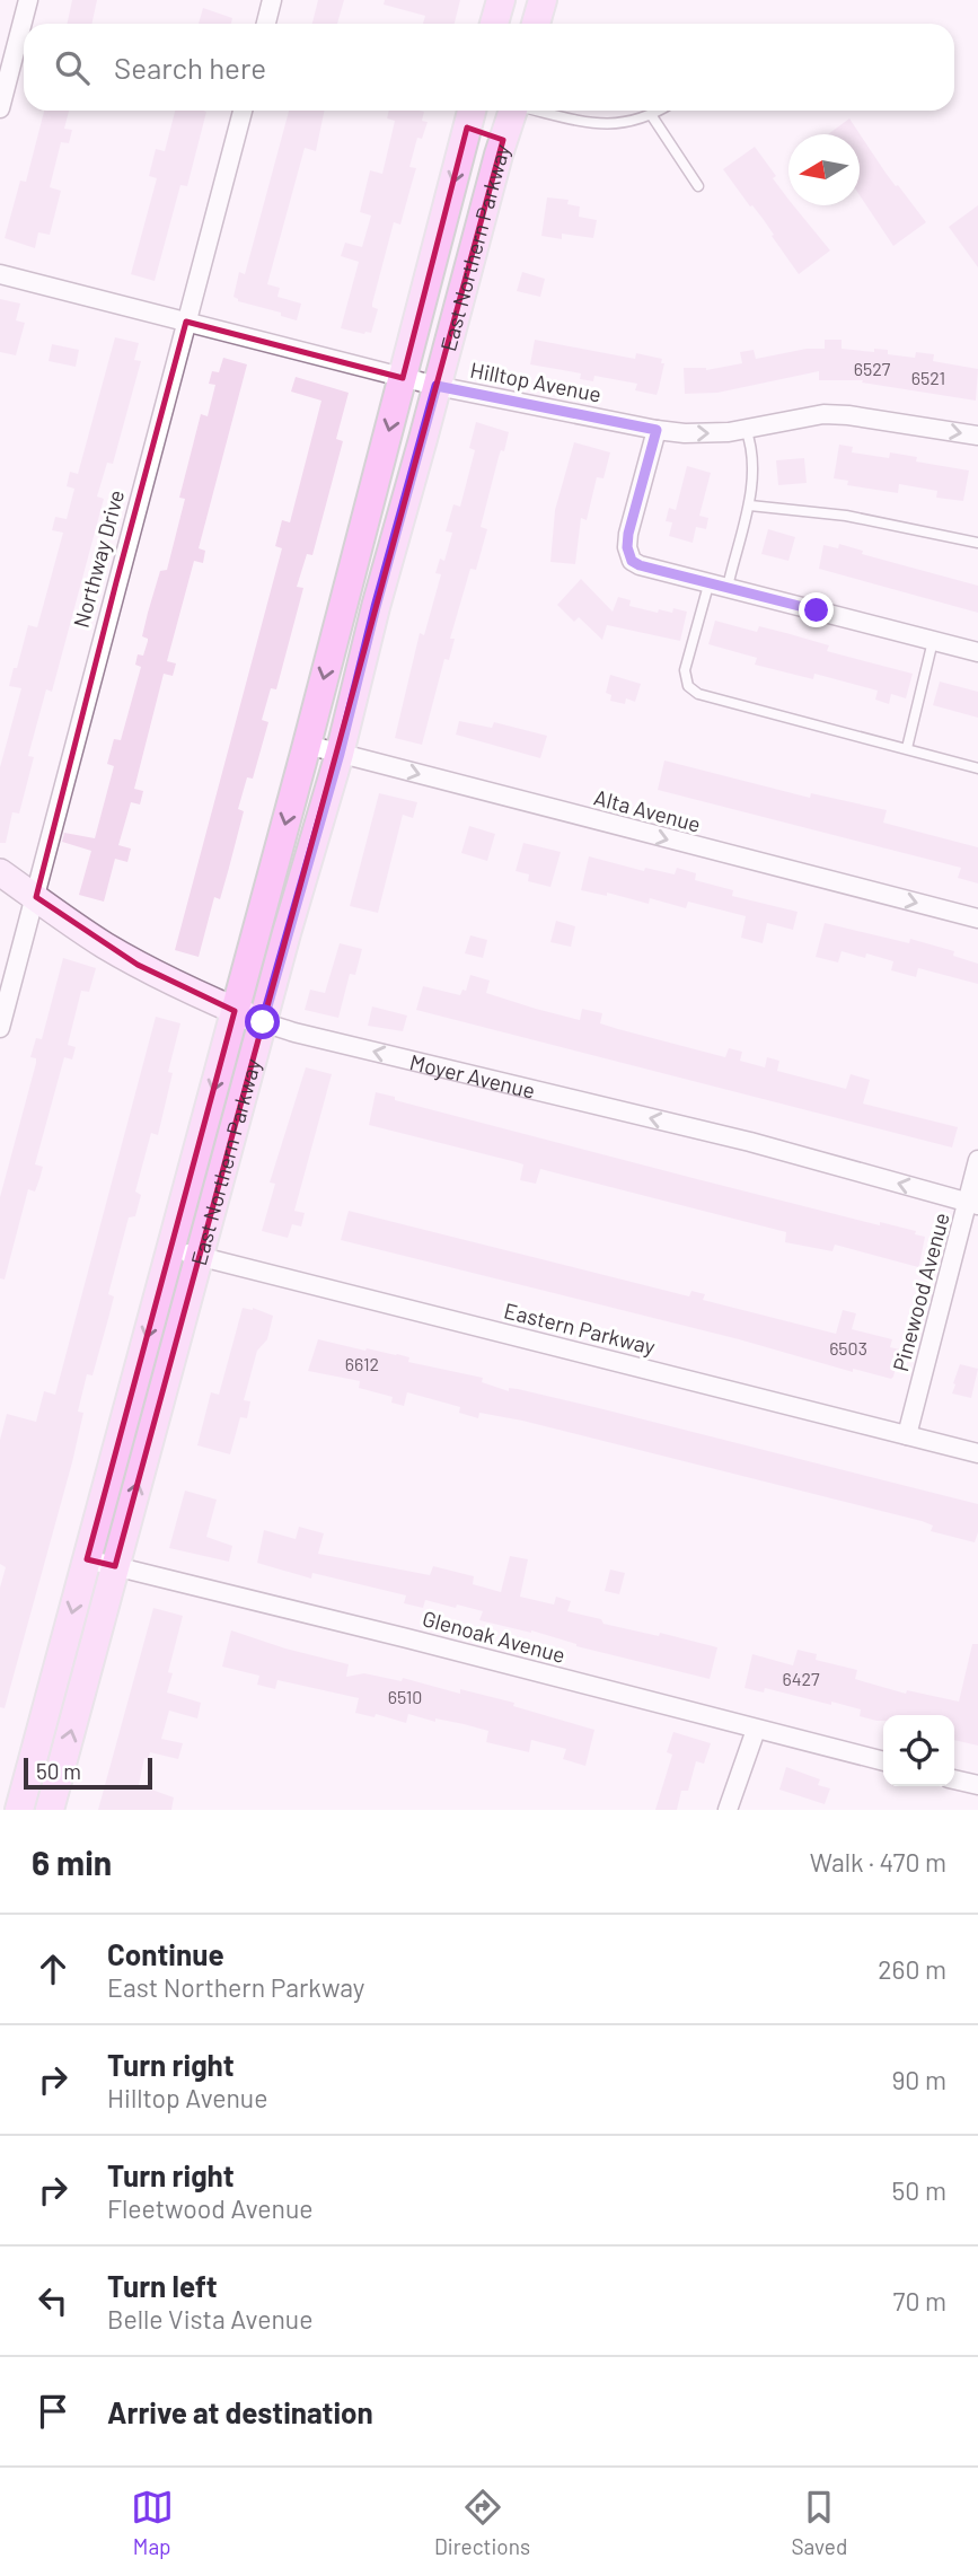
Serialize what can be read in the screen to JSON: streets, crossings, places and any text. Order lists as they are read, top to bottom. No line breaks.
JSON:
{"streets":{"main road":["East Northern Parkway"],"street":["Hilltop Avenue","Northway Drive","Alta Avenue","Moyer Avenue","Pinewood Avenue","Eastern Parkway","Glenoak Avenue"]},"crossings":[["East Northern Parkway","Hilltop Avenue"],["East Northern Parkway","Alta Avenue"],["East Northern Parkway","Moyer Avenue"],["East Northern Parkway","Eastern Parkway"],["East Northern Parkway","Glenoak Avenue"],["Hilltop Avenue","Northway Drive"],["Northway Drive","Moyer Avenue"],["Moyer Avenue","Pinewood Avenue"],["Pinewood Avenue","Eastern Parkway"]],"one_way":["Alta Avenue","Moyer Avenue"],"house_numbers":["6527","6521","6503","6612","6427","6510"],"scale_bar":"50 m","north":"left","page":{"search":"Search here","scale":"50 m","heading":["6 min","Walk · 470 m"],"list":[["Continue","East Northern Parkway","260 m"],["Turn right","Hilltop Avenue","90 m"],["Turn right","Fleetwood Avenue","50 m"],["Turn left","Belle Vista Avenue","70 m"],"Arrive at destination"],"nav":["Map","Directions","Saved"]}}
